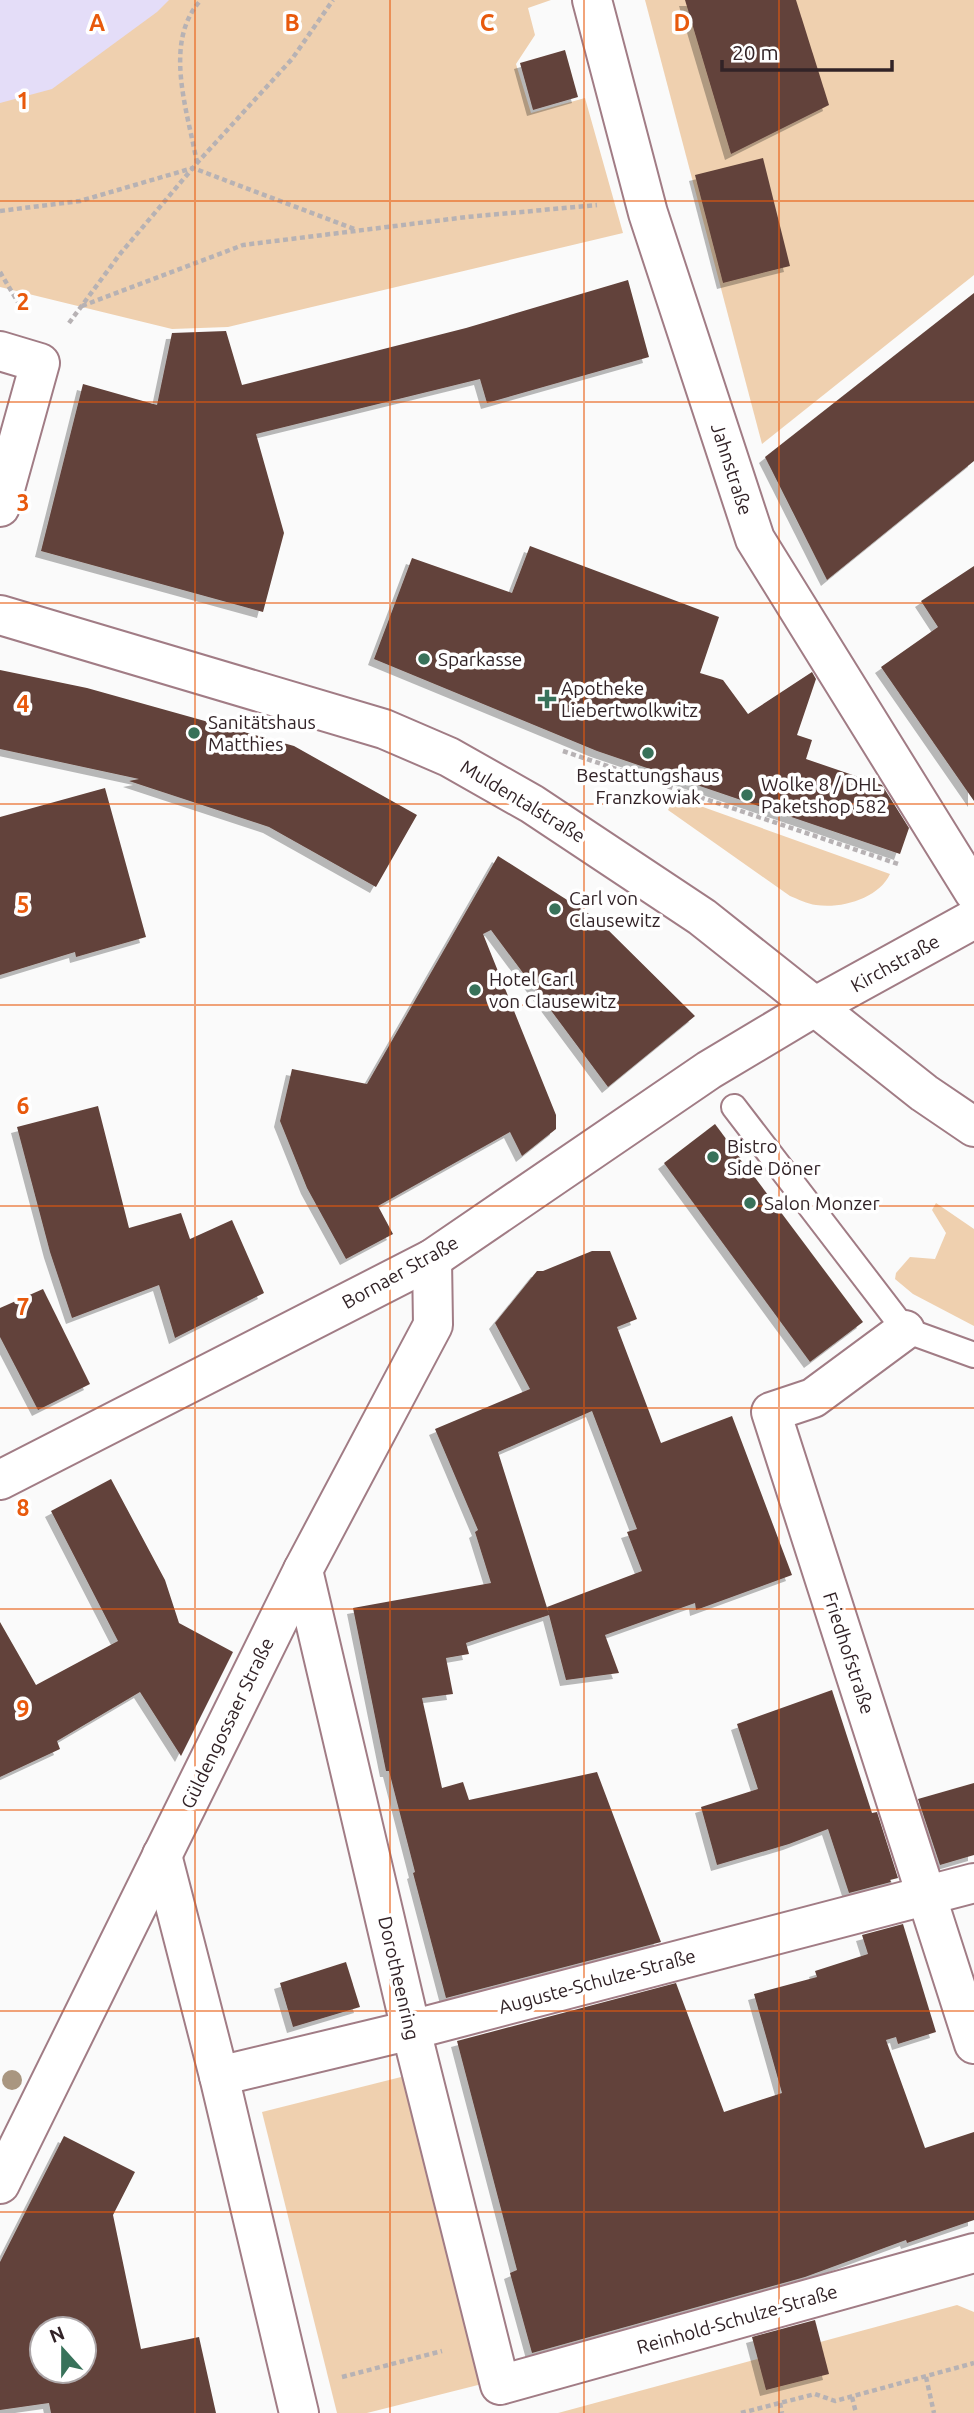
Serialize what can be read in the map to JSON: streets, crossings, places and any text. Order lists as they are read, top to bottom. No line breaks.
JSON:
{"streets":{"street":["Jahnstraße","Muldentalstraße","Kirchstraße","Bornaer Straße","Friedhofstraße","Güldengossaer Straße","Dorotheenring","Auguste-Schulze-Straße","Reinhold-Schulze-Straße"]},"crossings":[["Muldentalstraße","Kirchstraße"],["Muldentalstraße","Bornaer Straße"],["Kirchstraße","Bornaer Straße"],["Bornaer Straße","Güldengossaer Straße"],["Friedhofstraße","Auguste-Schulze-Straße"],["Güldengossaer Straße","Dorotheenring"],["Dorotheenring","Auguste-Schulze-Straße"],["Dorotheenring","Reinhold-Schulze-Straße"]],"places":{"other":["Sparkasse","Sanitätshaus Matthies","Bestattungshaus Franzkowiak","Wolke 8 / DHL Paketshop 582","Carl von Clausewitz","Hotel Carl von Clausewitz","Bistro Side Döner","Salon Monzer"],"health":["Apotheke Liebertwolkwitz"]},"scale_bar":"20 m","north":"top","grid":{"columns":["A","B","C","D"],"rows":["1","2","3","4","5","6","7","8","9"]}}
